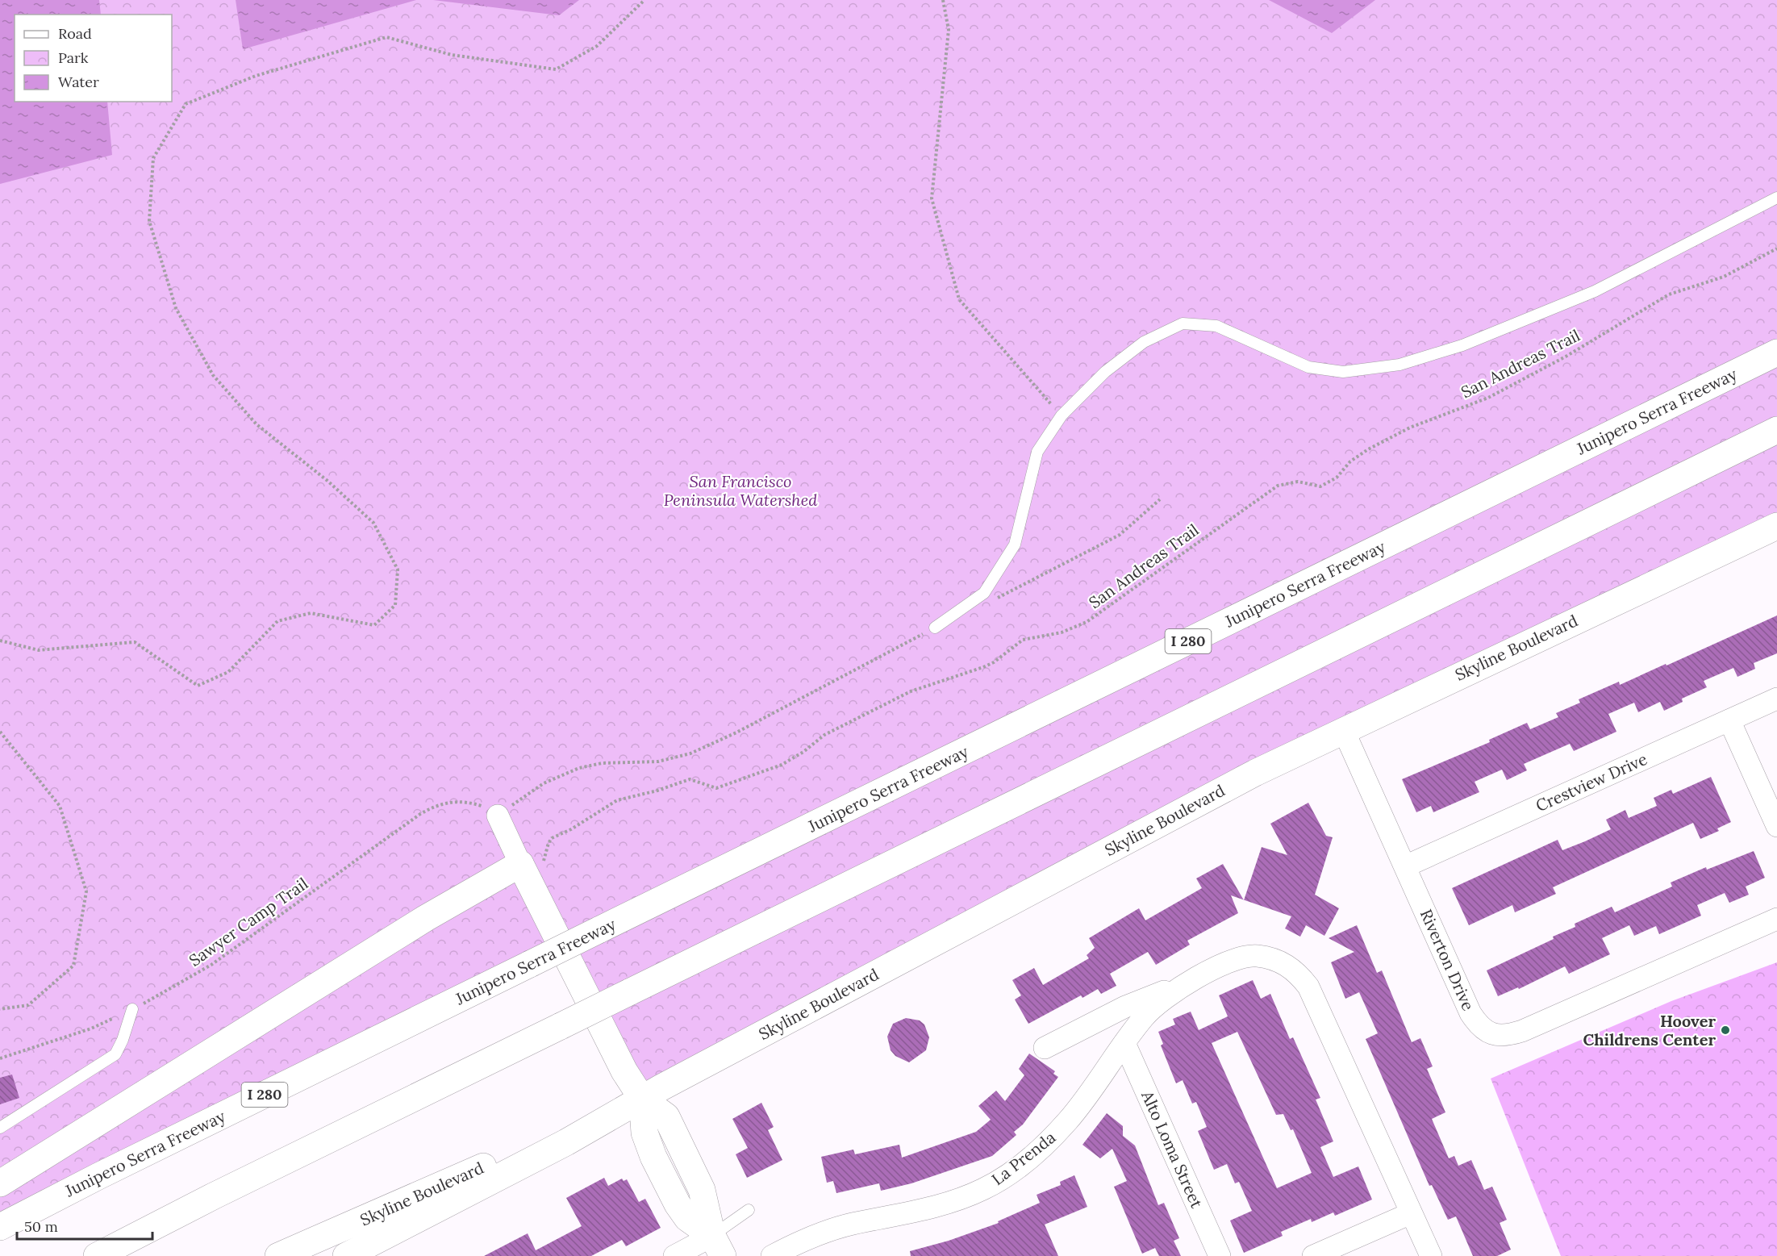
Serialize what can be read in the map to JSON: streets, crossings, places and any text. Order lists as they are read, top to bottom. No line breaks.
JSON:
{"streets":{"main road":["Junipero Serra Freeway","I 280","Skyline Boulevard"],"street":["Crestview Drive","Riverton Drive","Alto Loma Street","La Prenda"],"path":["San Andreas Trail","Sawyer Camp Trail"]},"crossings":[["Skyline Boulevard","Riverton Drive"],["Crestview Drive","Riverton Drive"],["Alto Loma Street","La Prenda"]],"parks":["San Francisco Peninsula Watershed"],"places":["Hoover Childrens Center"],"legend":["Road","Park","Water"],"scale_bar":"50 m"}
